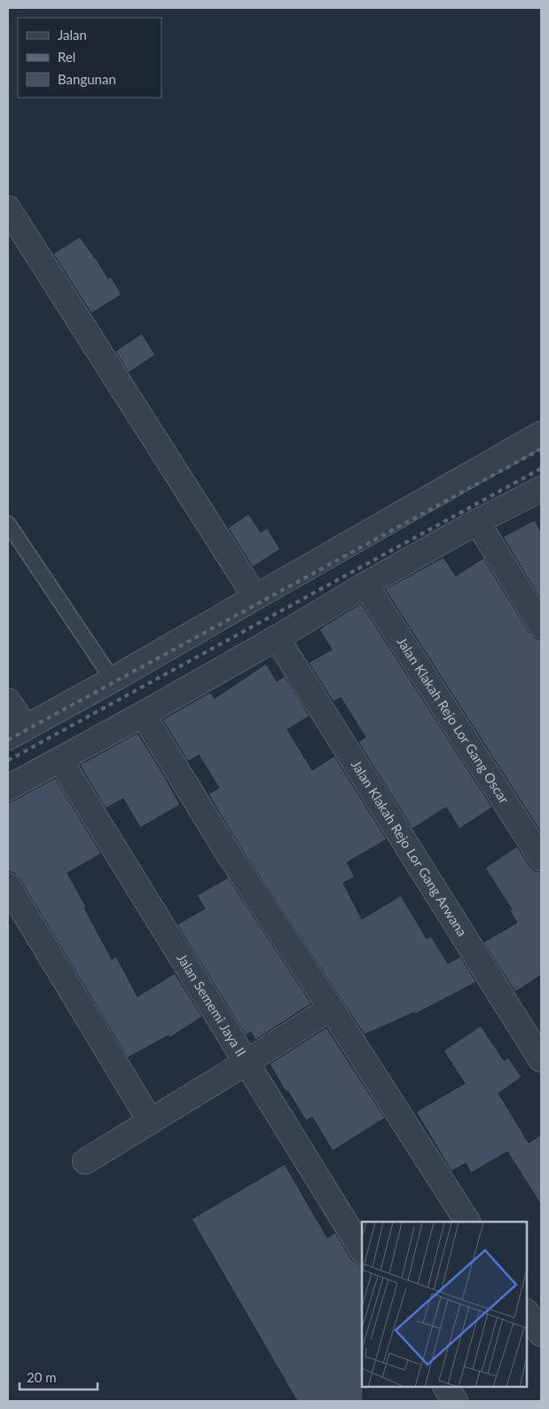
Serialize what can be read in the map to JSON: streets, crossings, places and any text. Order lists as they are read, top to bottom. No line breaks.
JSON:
{"streets":{"street":["Jalan Klakah Rejo Lor Gang Oscar","Jalan Klakah Rejo Lor Gang Arwana","Jalan Sememi Jaya II"]},"legend":["Jalan","Rel","Bangunan"],"scale_bar":"20 m"}
